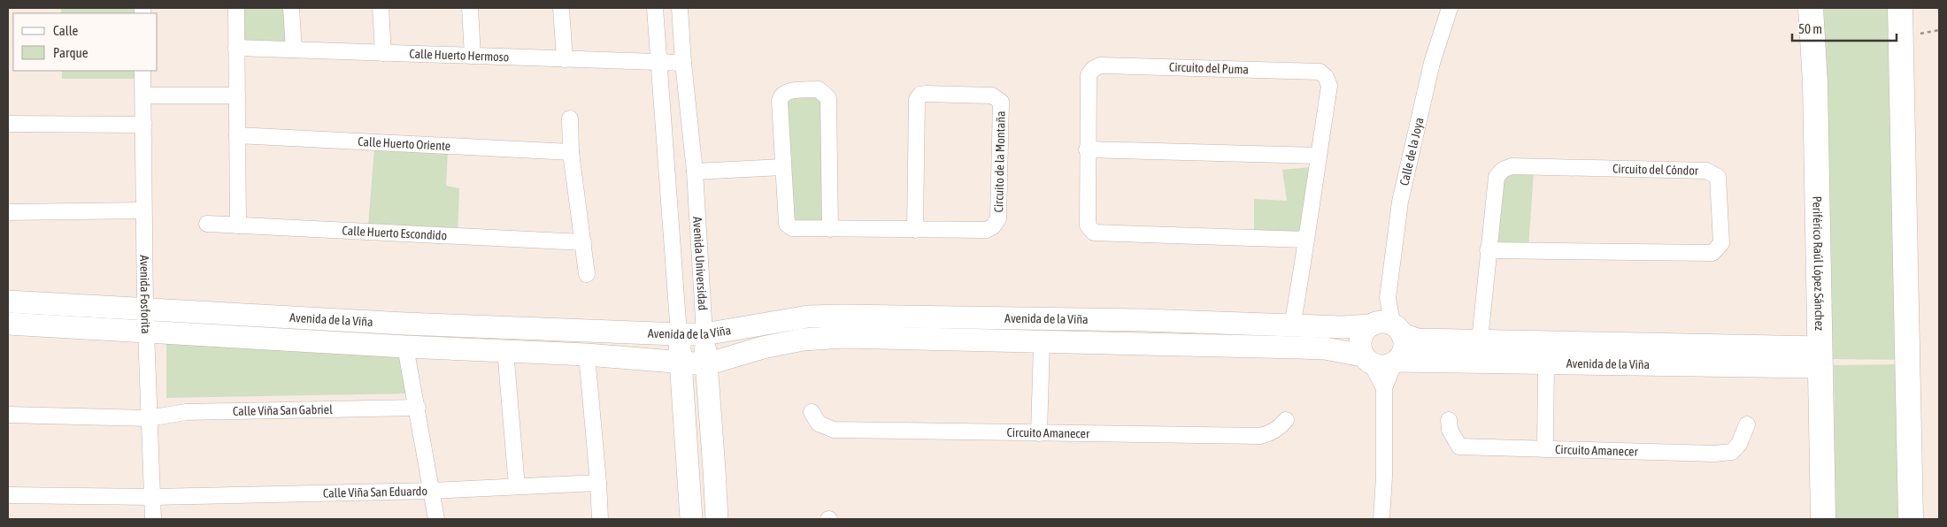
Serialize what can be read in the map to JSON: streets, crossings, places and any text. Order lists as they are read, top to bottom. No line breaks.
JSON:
{"streets":{"main road":["Periférico Raúl López Sánchez"],"street":["Calle Huerto Hermoso","Circuito del Puma","Calle Huerto Oriente","Calle de la Joya","Circuito de la Montaña","Circuito del Cóndor","Calle Huerto Escondido","Avenida Universidad","Avenida Fosforita","Avenida de la Viña","Calle Viña San Gabriel","Circuito Amanecer","Calle Viña San Eduardo"]},"crossings":[["Calle Huerto Hermoso","Avenida Universidad"],["Circuito del Puma","Avenida de la Viña"],["Calle de la Joya","Avenida de la Viña"],["Circuito del Cóndor","Avenida de la Viña"],["Avenida Universidad","Avenida de la Viña"],["Periférico Raúl López Sánchez","Avenida de la Viña"],["Avenida Fosforita","Avenida de la Viña"],["Avenida Fosforita","Calle Viña San Gabriel"],["Avenida Fosforita","Calle Viña San Eduardo"]],"legend":["Calle","Parque"],"scale_bar":"50 m"}
